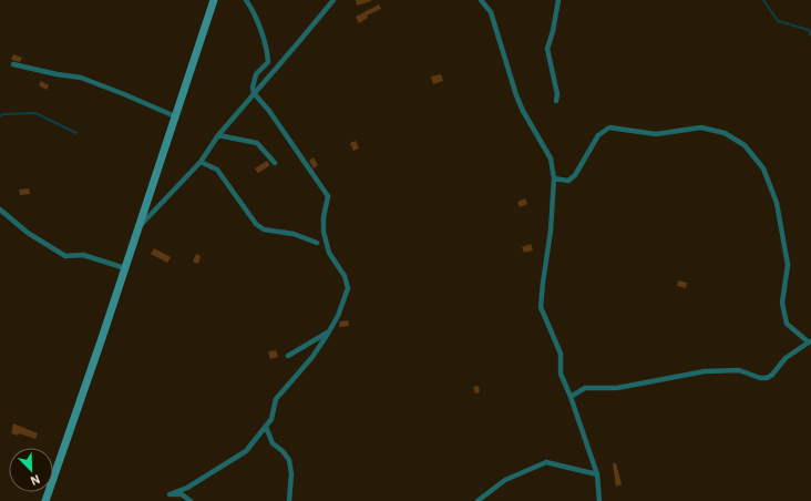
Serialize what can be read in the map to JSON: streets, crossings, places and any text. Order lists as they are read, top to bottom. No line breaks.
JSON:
{"north":"bottom right"}
